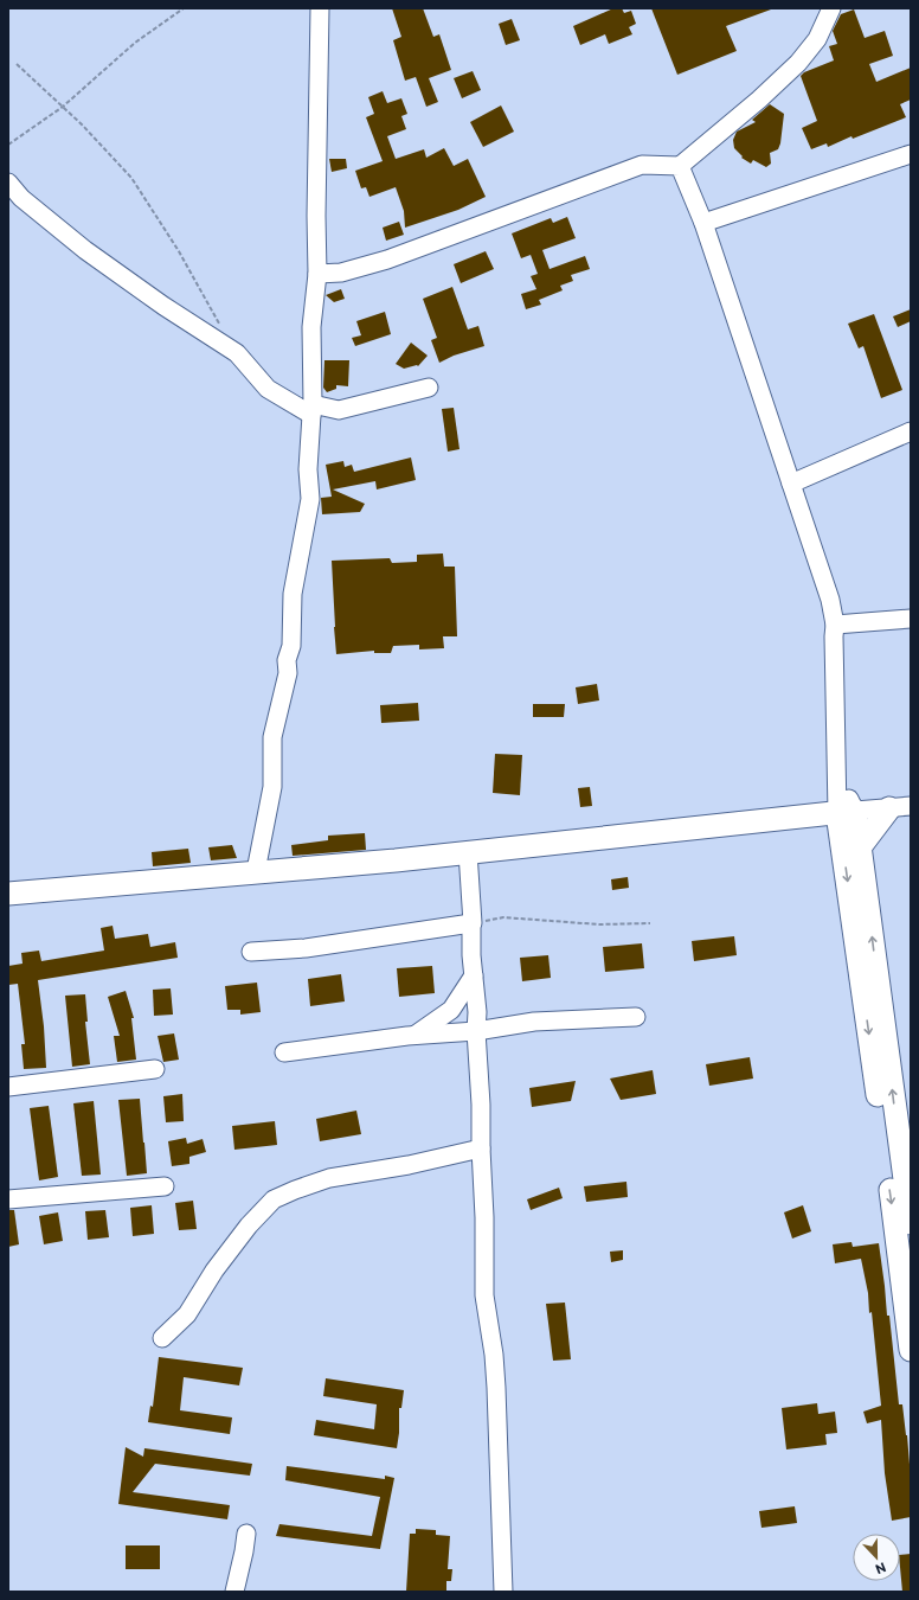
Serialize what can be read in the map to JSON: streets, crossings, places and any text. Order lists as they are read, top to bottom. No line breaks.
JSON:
{"north":"bottom"}
